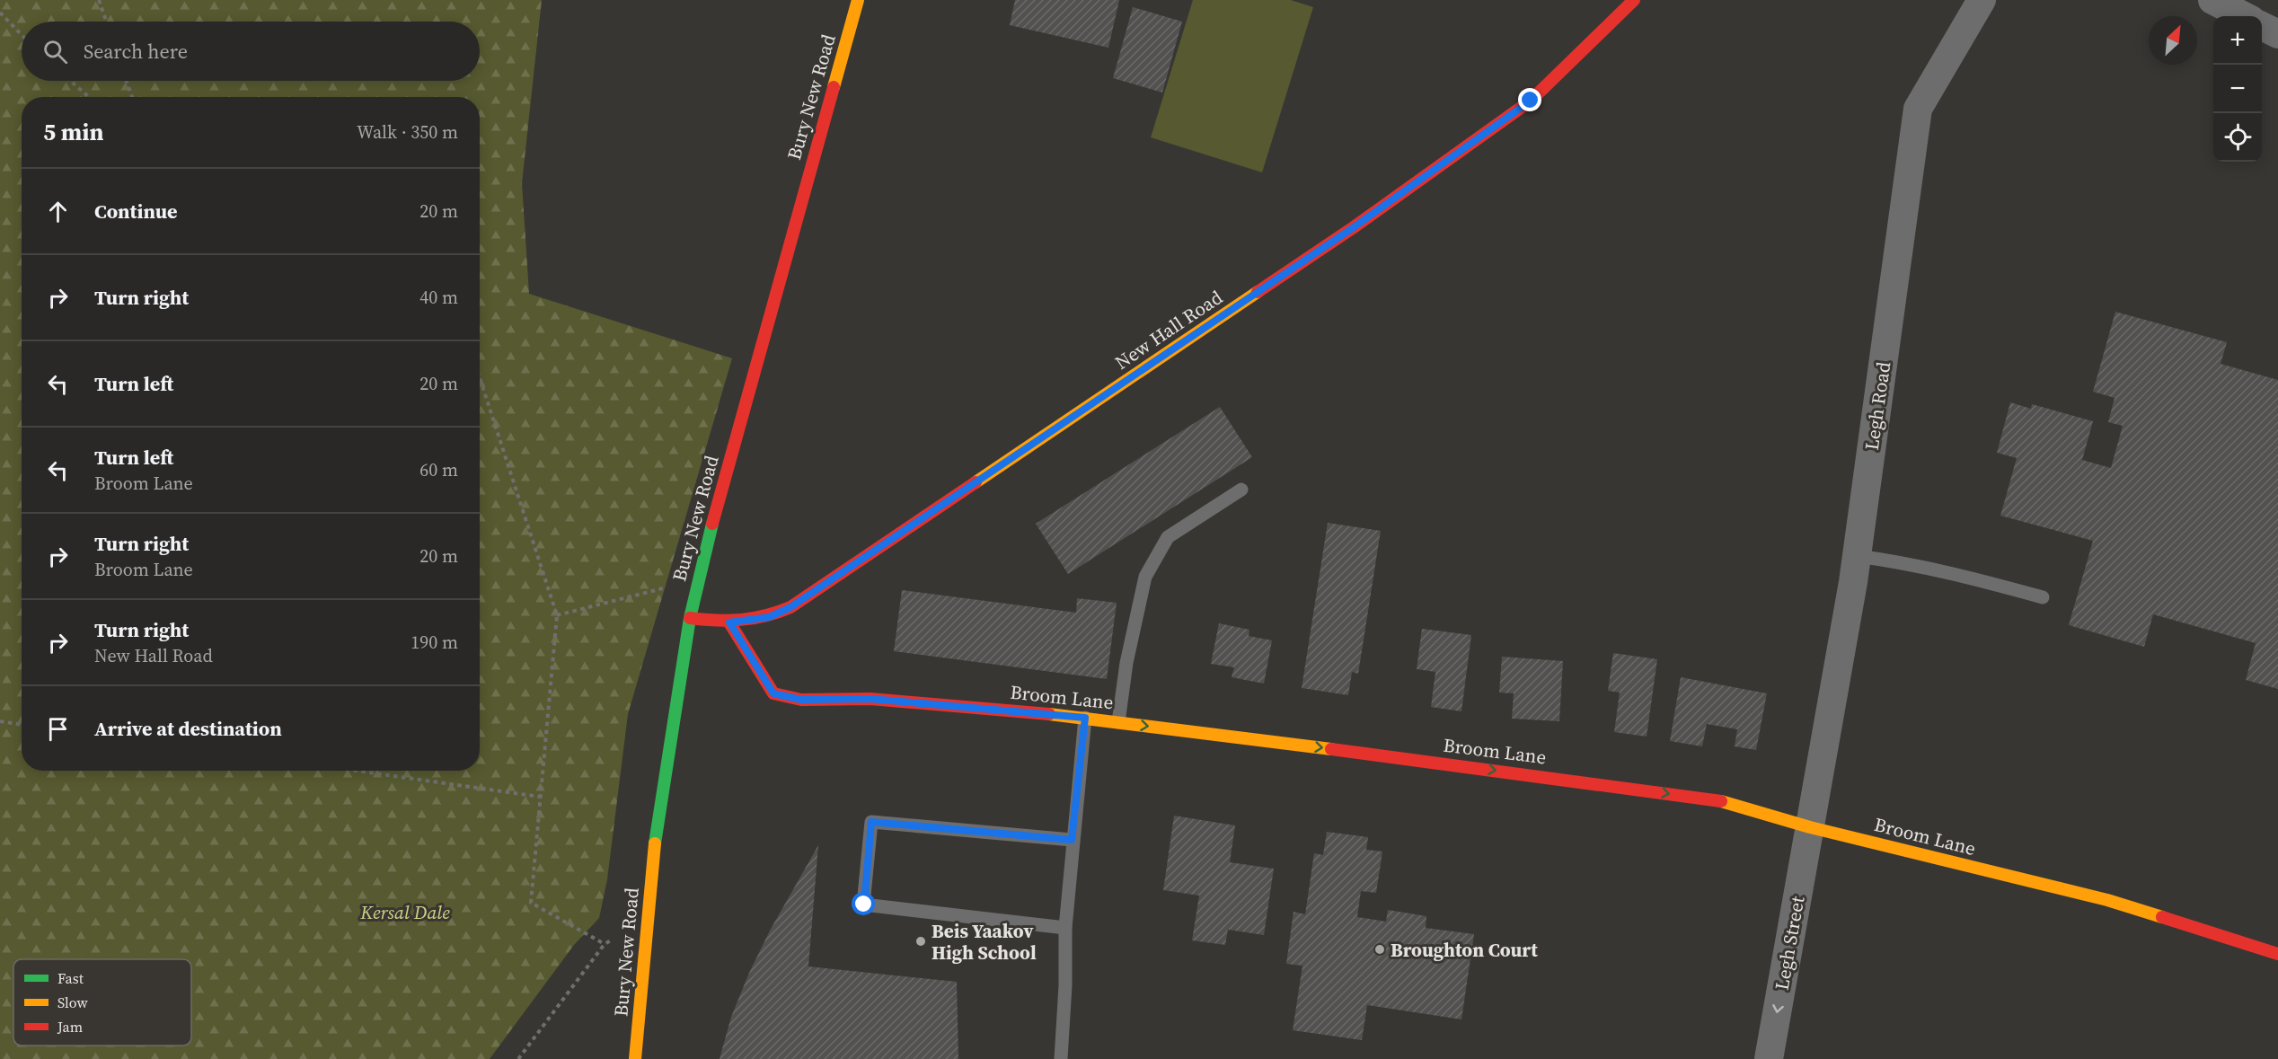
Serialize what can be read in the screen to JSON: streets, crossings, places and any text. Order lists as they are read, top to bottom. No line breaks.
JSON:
{"streets":{"main road":["Bury New Road","New Hall Road","Broom Lane"],"street":["Legh Road","Legh Street"]},"crossings":[["Bury New Road","New Hall Road"],["New Hall Road","Broom Lane"],["Legh Road","Broom Lane"],["Legh Road","Legh Street"],["Broom Lane","Legh Street"]],"one_way":["Broom Lane","Legh Street"],"parks":["Kersal Dale"],"places":["Beis Yaakov High School","Broughton Court"],"legend":["Fast","Slow","Jam"],"north":"top right","page":{"map_buttons":["+","−"],"search":"Search here","heading":["5 min","Walk · 350 m"],"list":[["Continue","20 m"],["Turn right","40 m"],["Turn left","20 m"],["Turn left","Broom Lane","60 m"],["Turn right","Broom Lane","20 m"],["Turn right","New Hall Road","190 m"],"Arrive at destination"]}}
